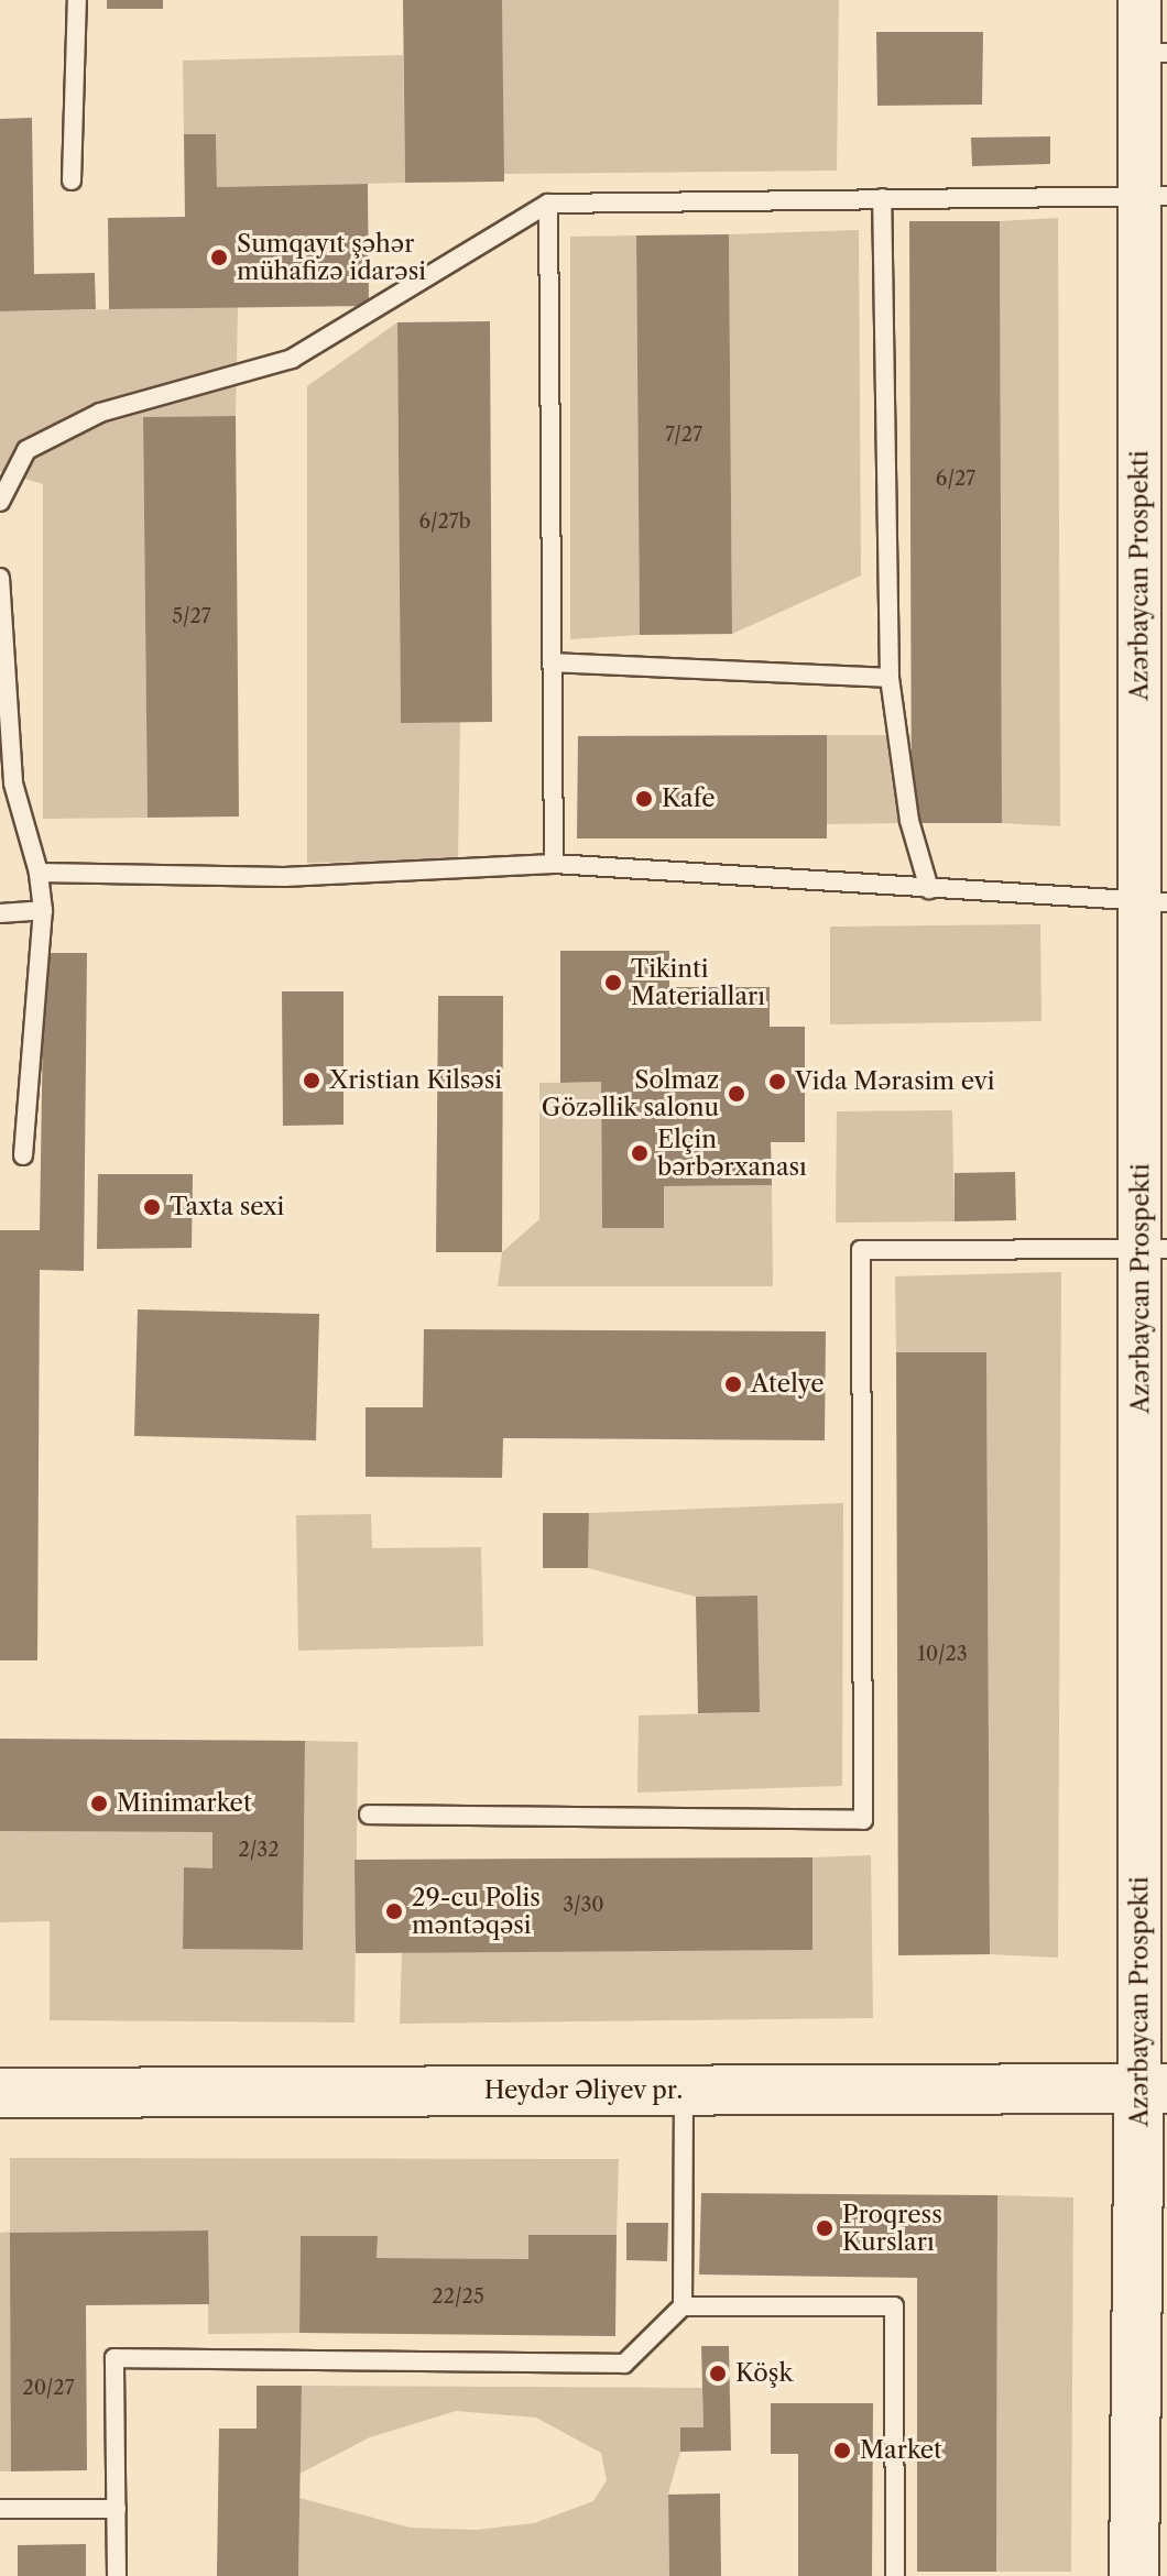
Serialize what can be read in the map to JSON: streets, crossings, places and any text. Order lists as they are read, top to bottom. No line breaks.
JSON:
{"streets":{"main road":["Azərbaycan Prospekti","Heydər Əliyev pr."]},"crossings":[["Azərbaycan Prospekti","Heydər Əliyev pr."]],"places":["Sumqayıt şəhər mühafizə idarəsi","Kafe","Tikinti Materialları","Xristian Kilsəsi","Vida Mərasim evi","Solmaz Gözəllik salonu","Elçin bərbərxanası","Taxta sexi","Atelye","Minimarket","29-cu Polis məntəqəsi","Proqress Kursları","Köşk","Market"],"house_numbers":["7/27","6/27","6/27b","5/27","10/23","2/32","3/30","22/25","20/27"]}
